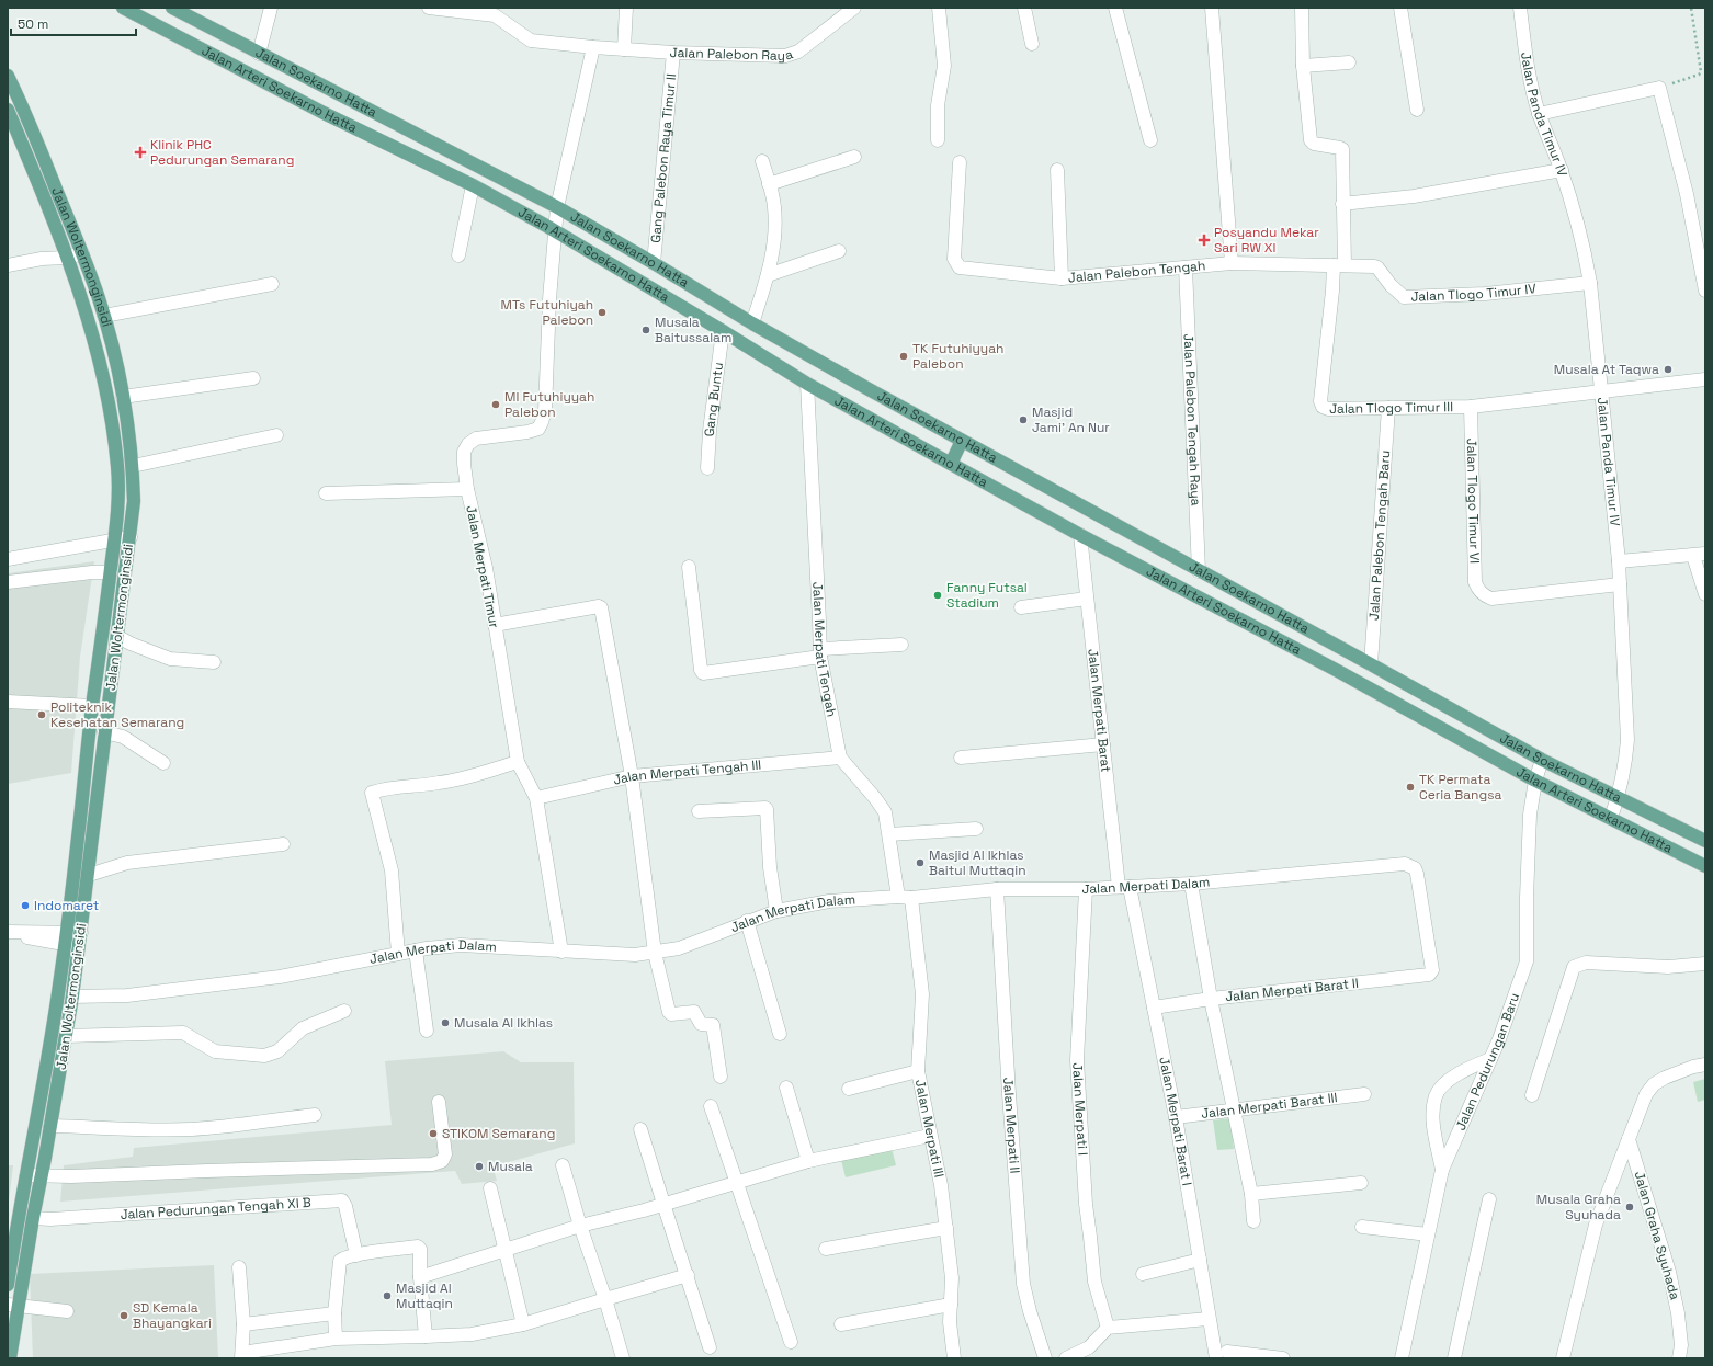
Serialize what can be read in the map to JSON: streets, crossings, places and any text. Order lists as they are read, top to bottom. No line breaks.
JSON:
{"streets":{"main road":["Jalan Soekarno Hatta","Jalan Arteri Soekarno Hatta","Jalan Woltermonginsidi"],"street":["Jalan Palebon Raya","Jalan Panda Timur IV","Gang Palebon Raya Timur II","Jalan Palebon Tengah","Jalan Tlogo Timur IV","Gang Buntu","Jalan Tlogo Timur III","Jalan Palebon Tengah Raya","Jalan Tlogo Timur VI","Jalan Palebon Tengah Baru","Jalan Merpati Timur","Jalan Merpati Tengah","Jalan Merpati Barat","Jalan Merpati Tengah III","Jalan Merpati Dalam","Jalan Merpati Barat II","Jalan Pedurungan Baru","Jalan Merpati Barat III","Jalan Merpati I","Jalan Merpati Barat I","Jalan Merpati II","Jalan Merpati III","Jalan Pedurungan Tengah XI B","Jalan Graha Syuhada"]},"crossings":[["Jalan Palebon Raya","Gang Palebon Raya Timur II"],["Jalan Soekarno Hatta","Jalan Panda Timur IV"],["Jalan Soekarno Hatta","Gang Palebon Raya Timur II"],["Jalan Soekarno Hatta","Jalan Palebon Tengah Raya"],["Jalan Soekarno Hatta","Jalan Palebon Tengah Baru"],["Jalan Soekarno Hatta","Jalan Merpati Timur"],["Jalan Soekarno Hatta","Jalan Pedurungan Baru"],["Jalan Arteri Soekarno Hatta","Jalan Panda Timur IV"],["Jalan Arteri Soekarno Hatta","Gang Buntu"],["Jalan Arteri Soekarno Hatta","Jalan Merpati Timur"],["Jalan Arteri Soekarno Hatta","Jalan Merpati Tengah"],["Jalan Arteri Soekarno Hatta","Jalan Merpati Barat"],["Jalan Arteri Soekarno Hatta","Jalan Pedurungan Baru"],["Jalan Panda Timur IV","Jalan Tlogo Timur IV"],["Jalan Panda Timur IV","Jalan Tlogo Timur III"],["Jalan Panda Timur IV","Jalan Tlogo Timur VI"],["Jalan Woltermonginsidi","Jalan Merpati Dalam"],["Jalan Woltermonginsidi","Jalan Pedurungan Tengah XI B"],["Jalan Palebon Tengah","Jalan Tlogo Timur IV"],["Jalan Palebon Tengah","Jalan Tlogo Timur III"],["Jalan Palebon Tengah","Jalan Palebon Tengah Raya"],["Jalan Tlogo Timur IV","Jalan Tlogo Timur III"],["Jalan Tlogo Timur III","Jalan Tlogo Timur VI"],["Jalan Tlogo Timur III","Jalan Palebon Tengah Baru"],["Jalan Merpati Timur","Jalan Merpati Tengah III"],["Jalan Merpati Timur","Jalan Merpati Dalam"],["Jalan Merpati Tengah","Jalan Merpati Tengah III"],["Jalan Merpati Tengah","Jalan Merpati Dalam"],["Jalan Merpati Tengah","Jalan Merpati III"],["Jalan Merpati Barat","Jalan Merpati Dalam"],["Jalan Merpati Barat","Jalan Merpati Barat I"],["Jalan Merpati Dalam","Jalan Merpati Barat II"],["Jalan Merpati Dalam","Jalan Merpati I"],["Jalan Merpati Dalam","Jalan Merpati Barat I"],["Jalan Merpati Dalam","Jalan Merpati II"],["Jalan Merpati Dalam","Jalan Merpati III"],["Jalan Merpati Barat II","Jalan Merpati Barat I"],["Jalan Merpati Barat III","Jalan Merpati Barat I"]],"places":{"health":["Klinik PHC Pedurungan Semarang","Posyandu Mekar Sari RW XI"],"other":["MTs Futuhiyah Palebon","Musala Baitussalam","TK Futuhiyyah Palebon","Musala At Taqwa","MI Futuhiyyah Palebon","Masjid Jami' An Nur","Fanny Futsal Stadium","Politeknik Kesehatan Semarang","TK Permata Ceria Bangsa","Masjid Al Ikhlas Baitul Muttaqin","Indomaret","Musala Al Ikhlas","STIKOM Semarang","Musala","Musala Graha Syuhada","Masjid Al Muttaqin","SD Kemala Bhayangkari"]},"scale_bar":"50 m"}
